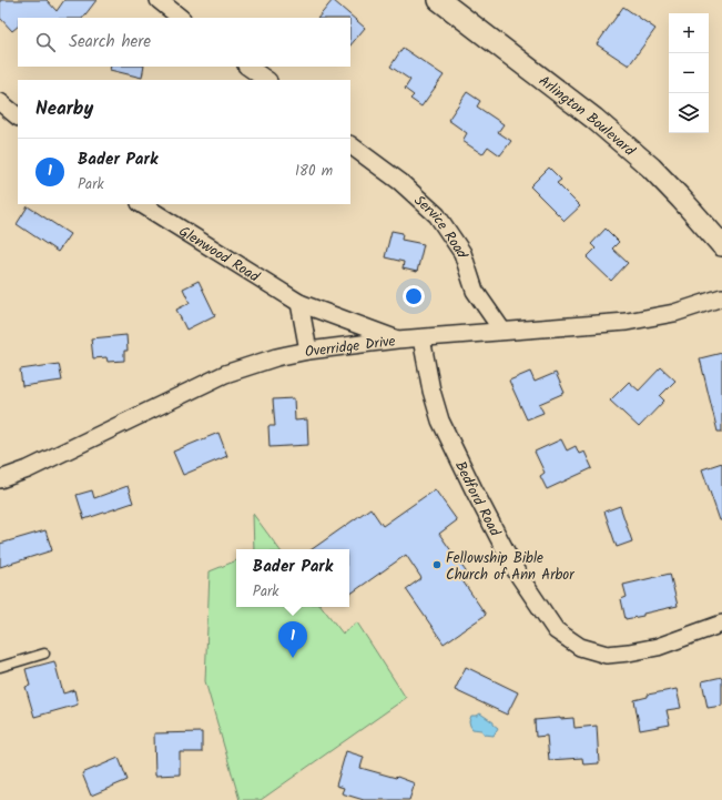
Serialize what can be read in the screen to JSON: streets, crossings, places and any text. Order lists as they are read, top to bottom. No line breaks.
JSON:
{"streets":{"street":["Arlington Boulevard","Service Road","Glenwood Road","Overridge Drive","Bedford Road"]},"crossings":[["Service Road","Overridge Drive"],["Glenwood Road","Overridge Drive"],["Overridge Drive","Bedford Road"]],"places":["Fellowship Bible Church of Ann Arbor"],"page":{"map_buttons":["+","−"],"search":"Search here","heading":"Nearby","list":[{"mark":"1","name":"Bader Park","note":"Park","value":"180 m"}],"popup":["Bader Park","Park"],"pins":"1"}}
